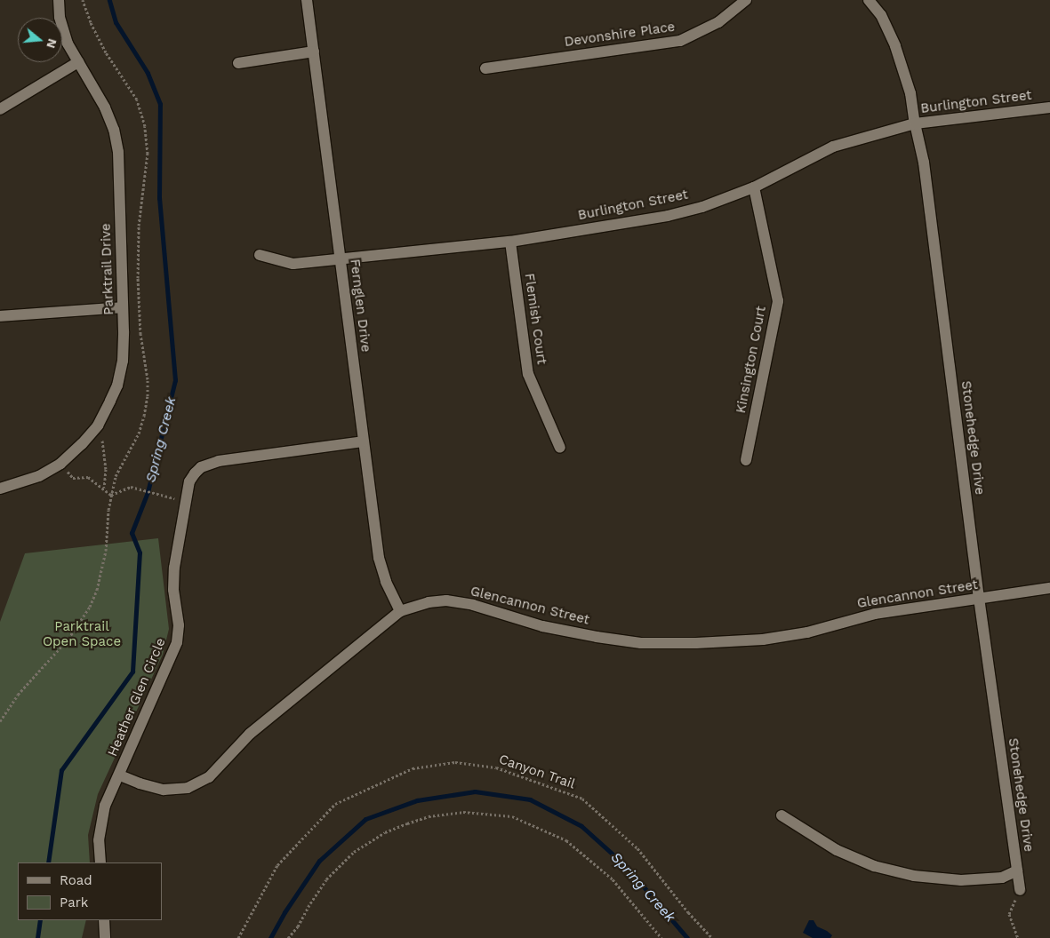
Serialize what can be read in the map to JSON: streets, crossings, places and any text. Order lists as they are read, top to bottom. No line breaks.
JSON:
{"streets":{"street":["Devonshire Place","Burlington Street","Parktrail Drive","Fernglen Drive","Flemish Court","Kinsington Court","Stonehedge Drive","Glencannon Street","Heather Glen Circle"],"path":["Canyon Trail"]},"crossings":[["Burlington Street","Fernglen Drive"],["Burlington Street","Flemish Court"],["Burlington Street","Kinsington Court"],["Burlington Street","Stonehedge Drive"],["Fernglen Drive","Glencannon Street"],["Fernglen Drive","Heather Glen Circle"],["Stonehedge Drive","Glencannon Street"],["Glencannon Street","Heather Glen Circle"]],"water":["Spring Creek"],"parks":["Parktrail Open Space"],"legend":["Road","Park"],"north":"right"}
